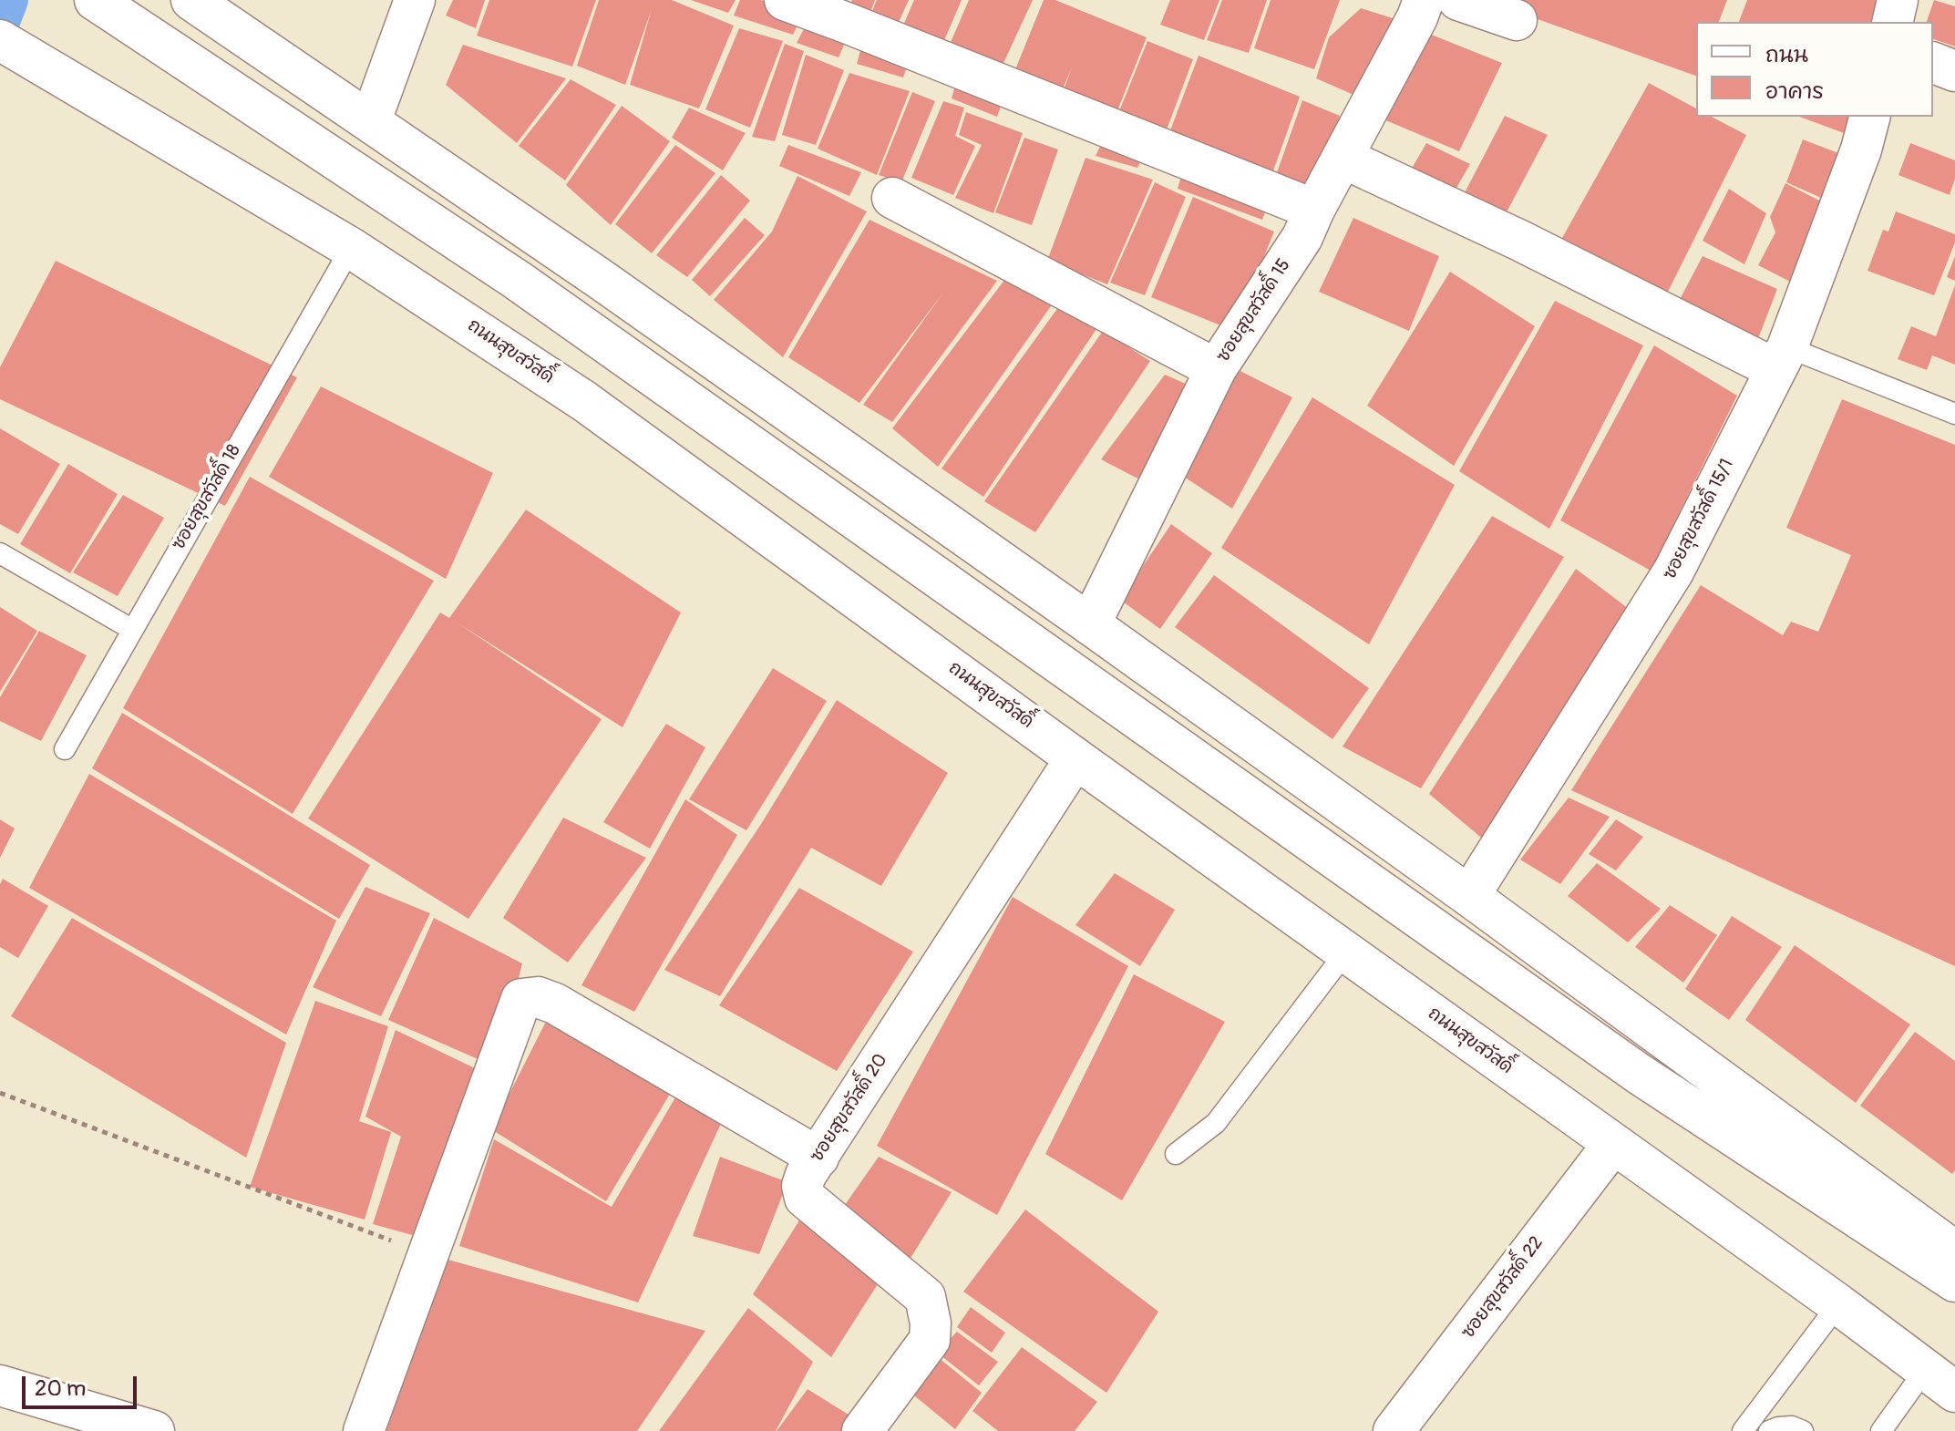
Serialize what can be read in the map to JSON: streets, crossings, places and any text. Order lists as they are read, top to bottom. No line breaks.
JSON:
{"streets":{"main road":["ซอยสุขสวัสดิ์ 15","ถนนสุขสวัสดิ์","ซอยสุขสวัสดิ์ 15/1","ซอยสุขสวัสดิ์ 20","ซอยสุขสวัสดิ์ 22"],"lane":["ซอยสุขสวัสดิ์ 18"]},"crossings":[["ถนนสุขสวัสดิ์","ซอยสุขสวัสดิ์ 18"],["ถนนสุขสวัสดิ์","ซอยสุขสวัสดิ์ 20"],["ถนนสุขสวัสดิ์","ซอยสุขสวัสดิ์ 22"]],"legend":["ถนน","อาคาร"],"scale_bar":"20 m"}
